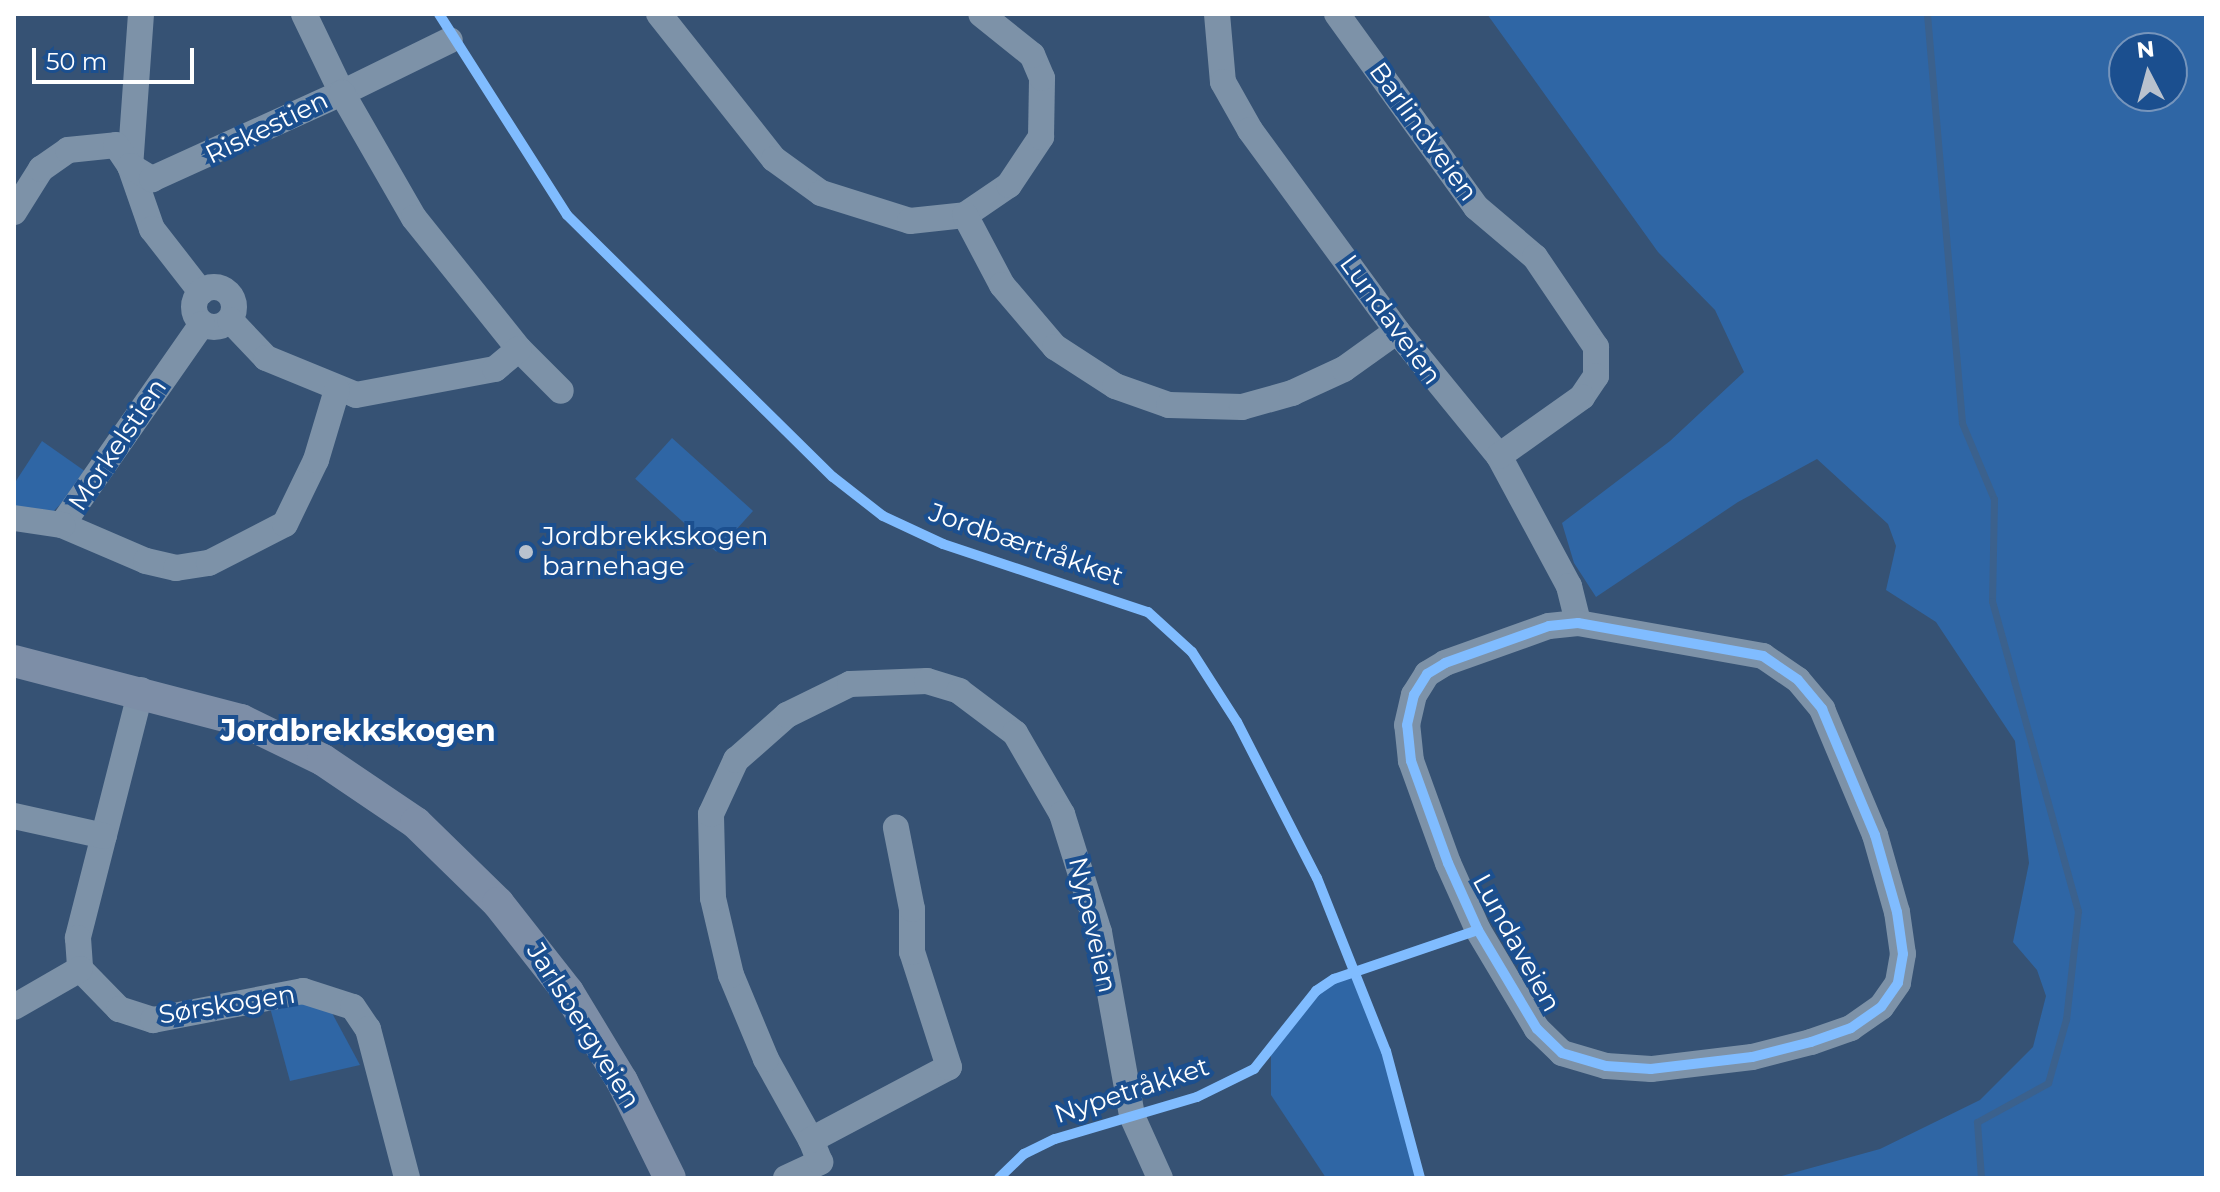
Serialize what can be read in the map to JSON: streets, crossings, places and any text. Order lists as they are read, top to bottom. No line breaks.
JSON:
{"streets":{"main road":["Jarlsbergveien"],"street":["Riskestien","Barlindveien","Lundaveien","Morkelstien","Nypeveien","Sørskogen"],"cycle path":["Jordbærtråkket","Nypetråkket"]},"crossings":[["Barlindveien","Lundaveien"]],"districts":["Jordbrekkskogen"],"places":["Jordbrekkskogen barnehage"],"scale_bar":"50 m","north":"top"}
